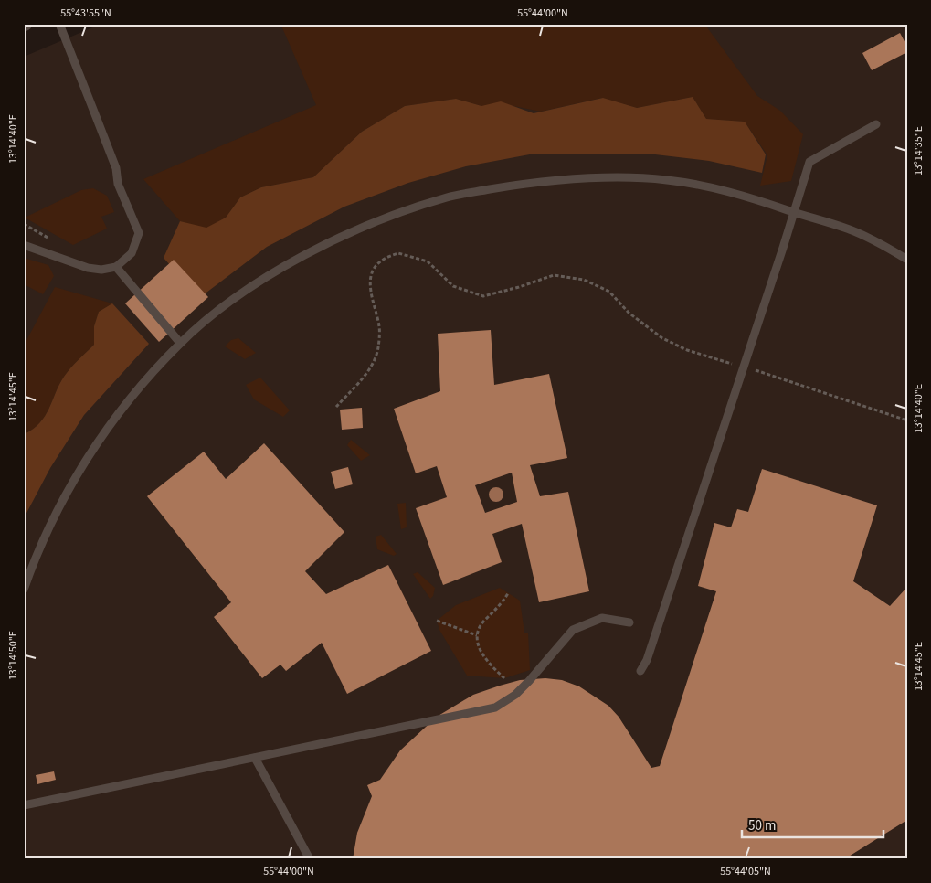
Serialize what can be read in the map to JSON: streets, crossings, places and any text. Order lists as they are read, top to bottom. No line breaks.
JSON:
{"scale_bar":"50 m","coordinates":["55°43'55\"N","55°44'00\"N","13°14'40\"E","13°14'35\"E","13°14'45\"E","13°14'50\"E","55°44'05\"N"]}
